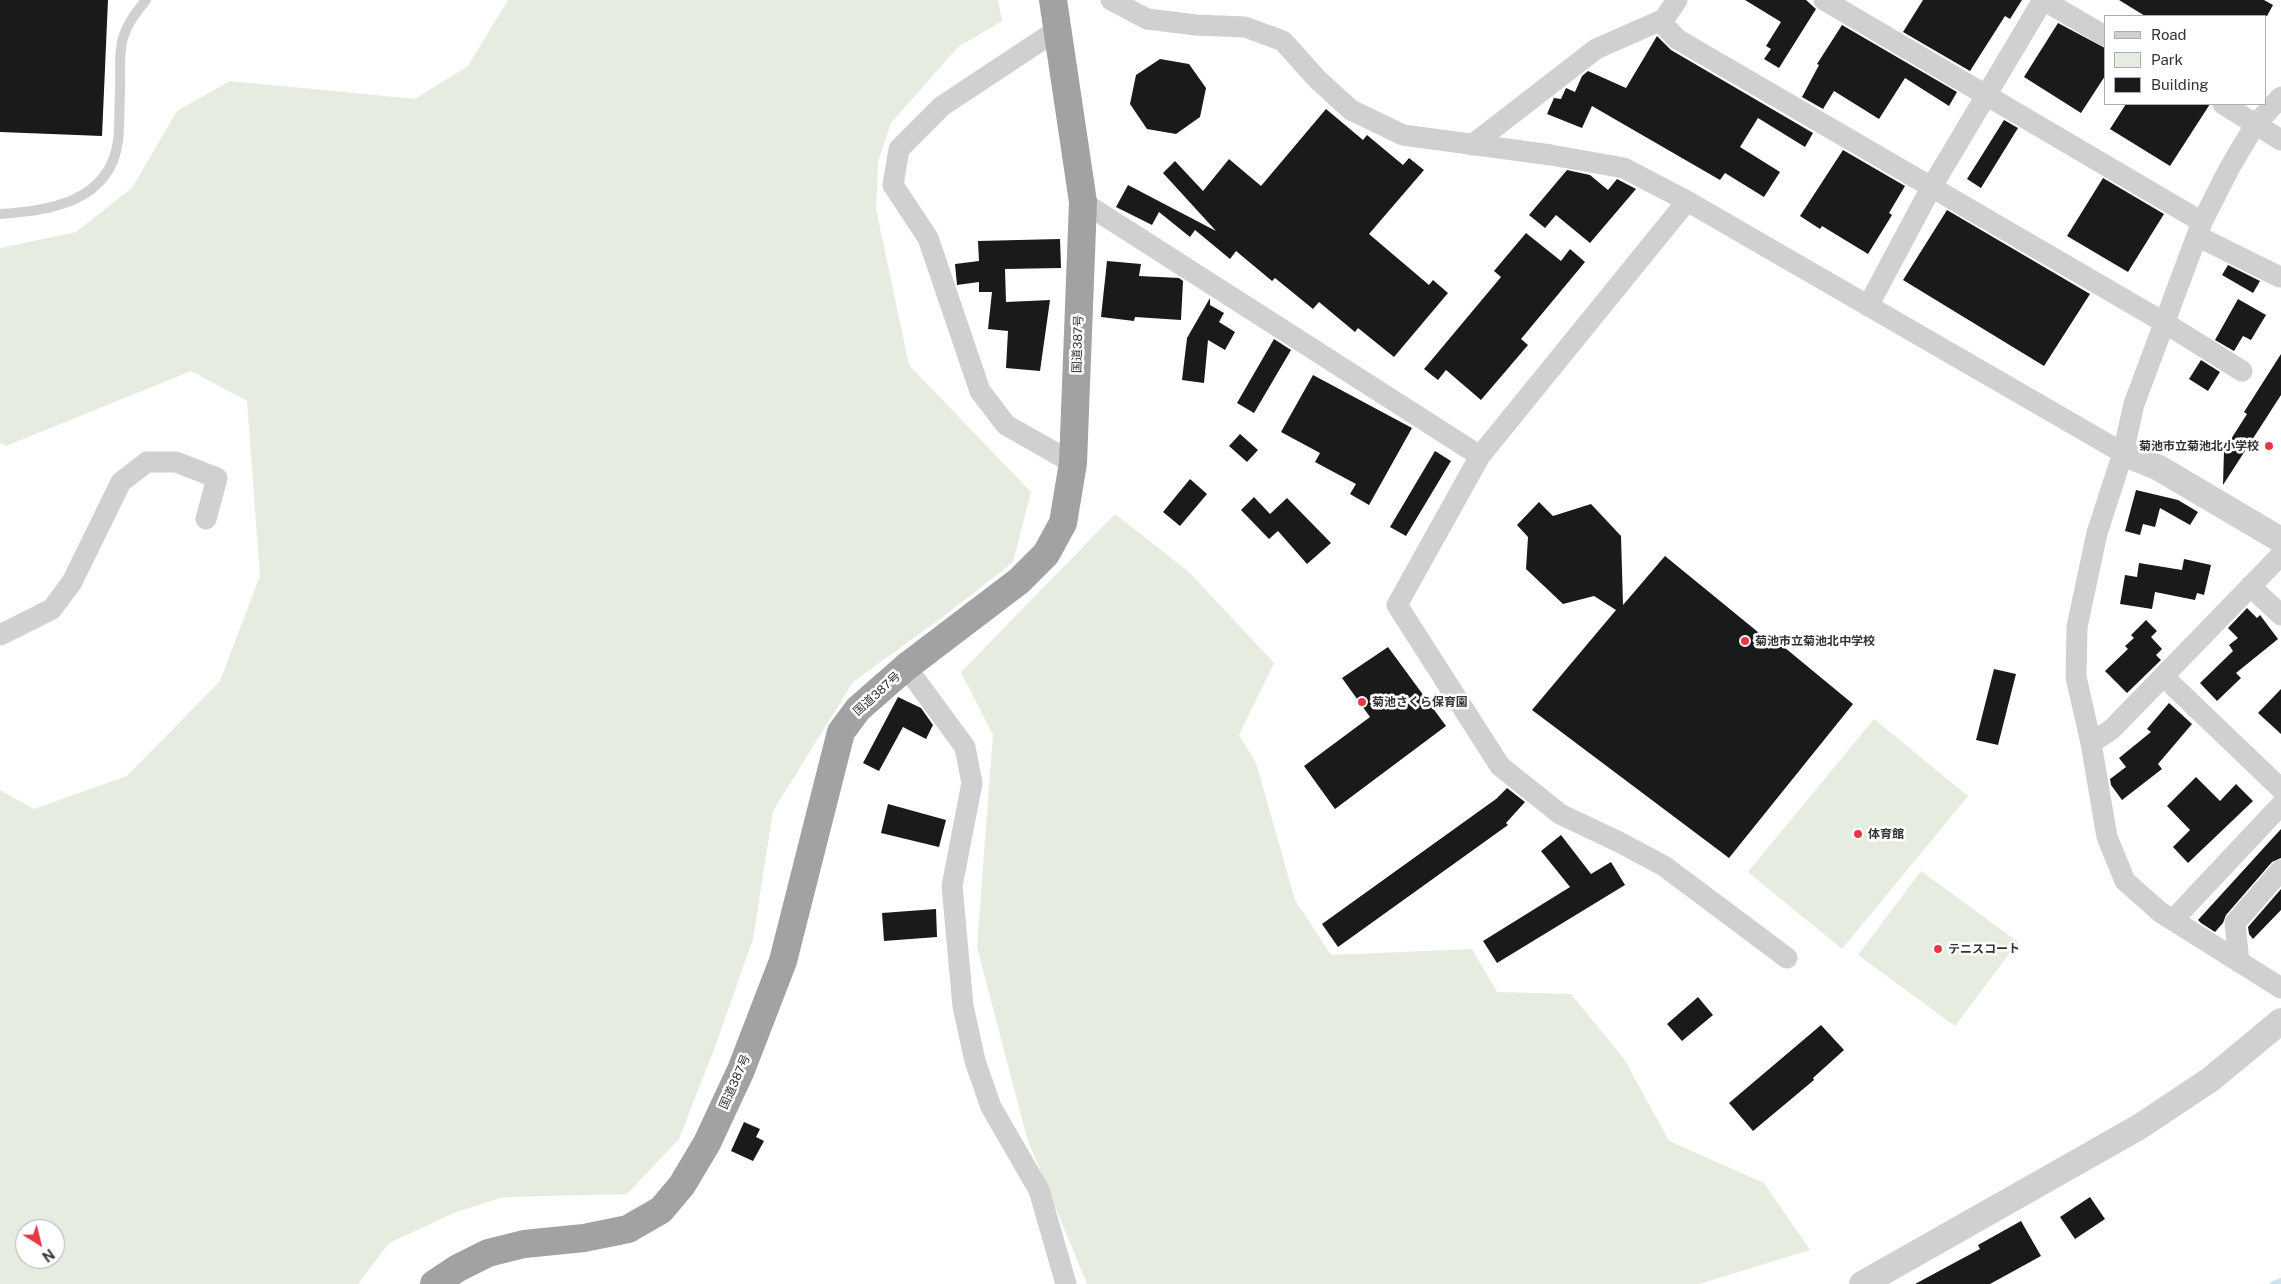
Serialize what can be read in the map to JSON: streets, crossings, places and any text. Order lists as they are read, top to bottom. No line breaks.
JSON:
{"streets":{"highway":["国道387号"]},"places":["菊池市立菊池北小学校","菊池市立菊池北中学校","菊池さくら保育園","体育館","テニスコート"],"legend":["Road","Park","Building"],"north":"bottom right"}
